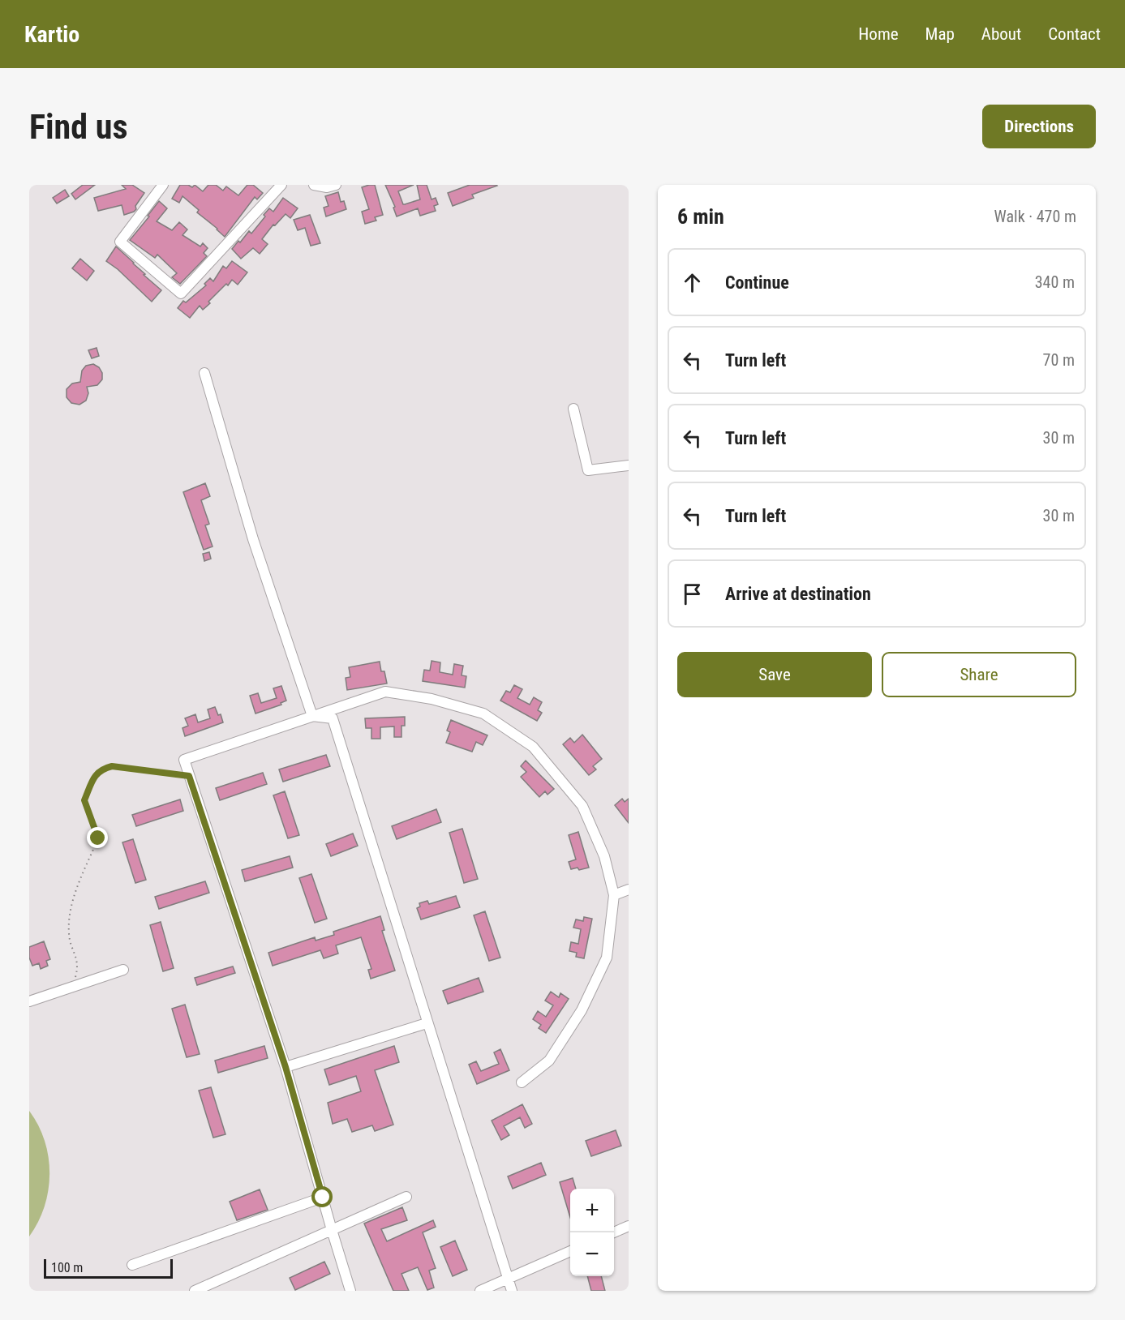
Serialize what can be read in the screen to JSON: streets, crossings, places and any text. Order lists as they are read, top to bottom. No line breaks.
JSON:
{"scale_bar":"100 m","page":{"header":"Kartio","nav":["Home","Map","About","Contact"],"buttons":["Directions",["Save","Share"]],"title":"Find us","heading":["6 min","Walk · 470 m"],"list":[["Continue","340 m"],["Turn left","70 m"],["Turn left","30 m"],["Turn left","30 m"],"Arrive at destination"],"map_buttons":["+","−"],"scale":"100 m"}}
